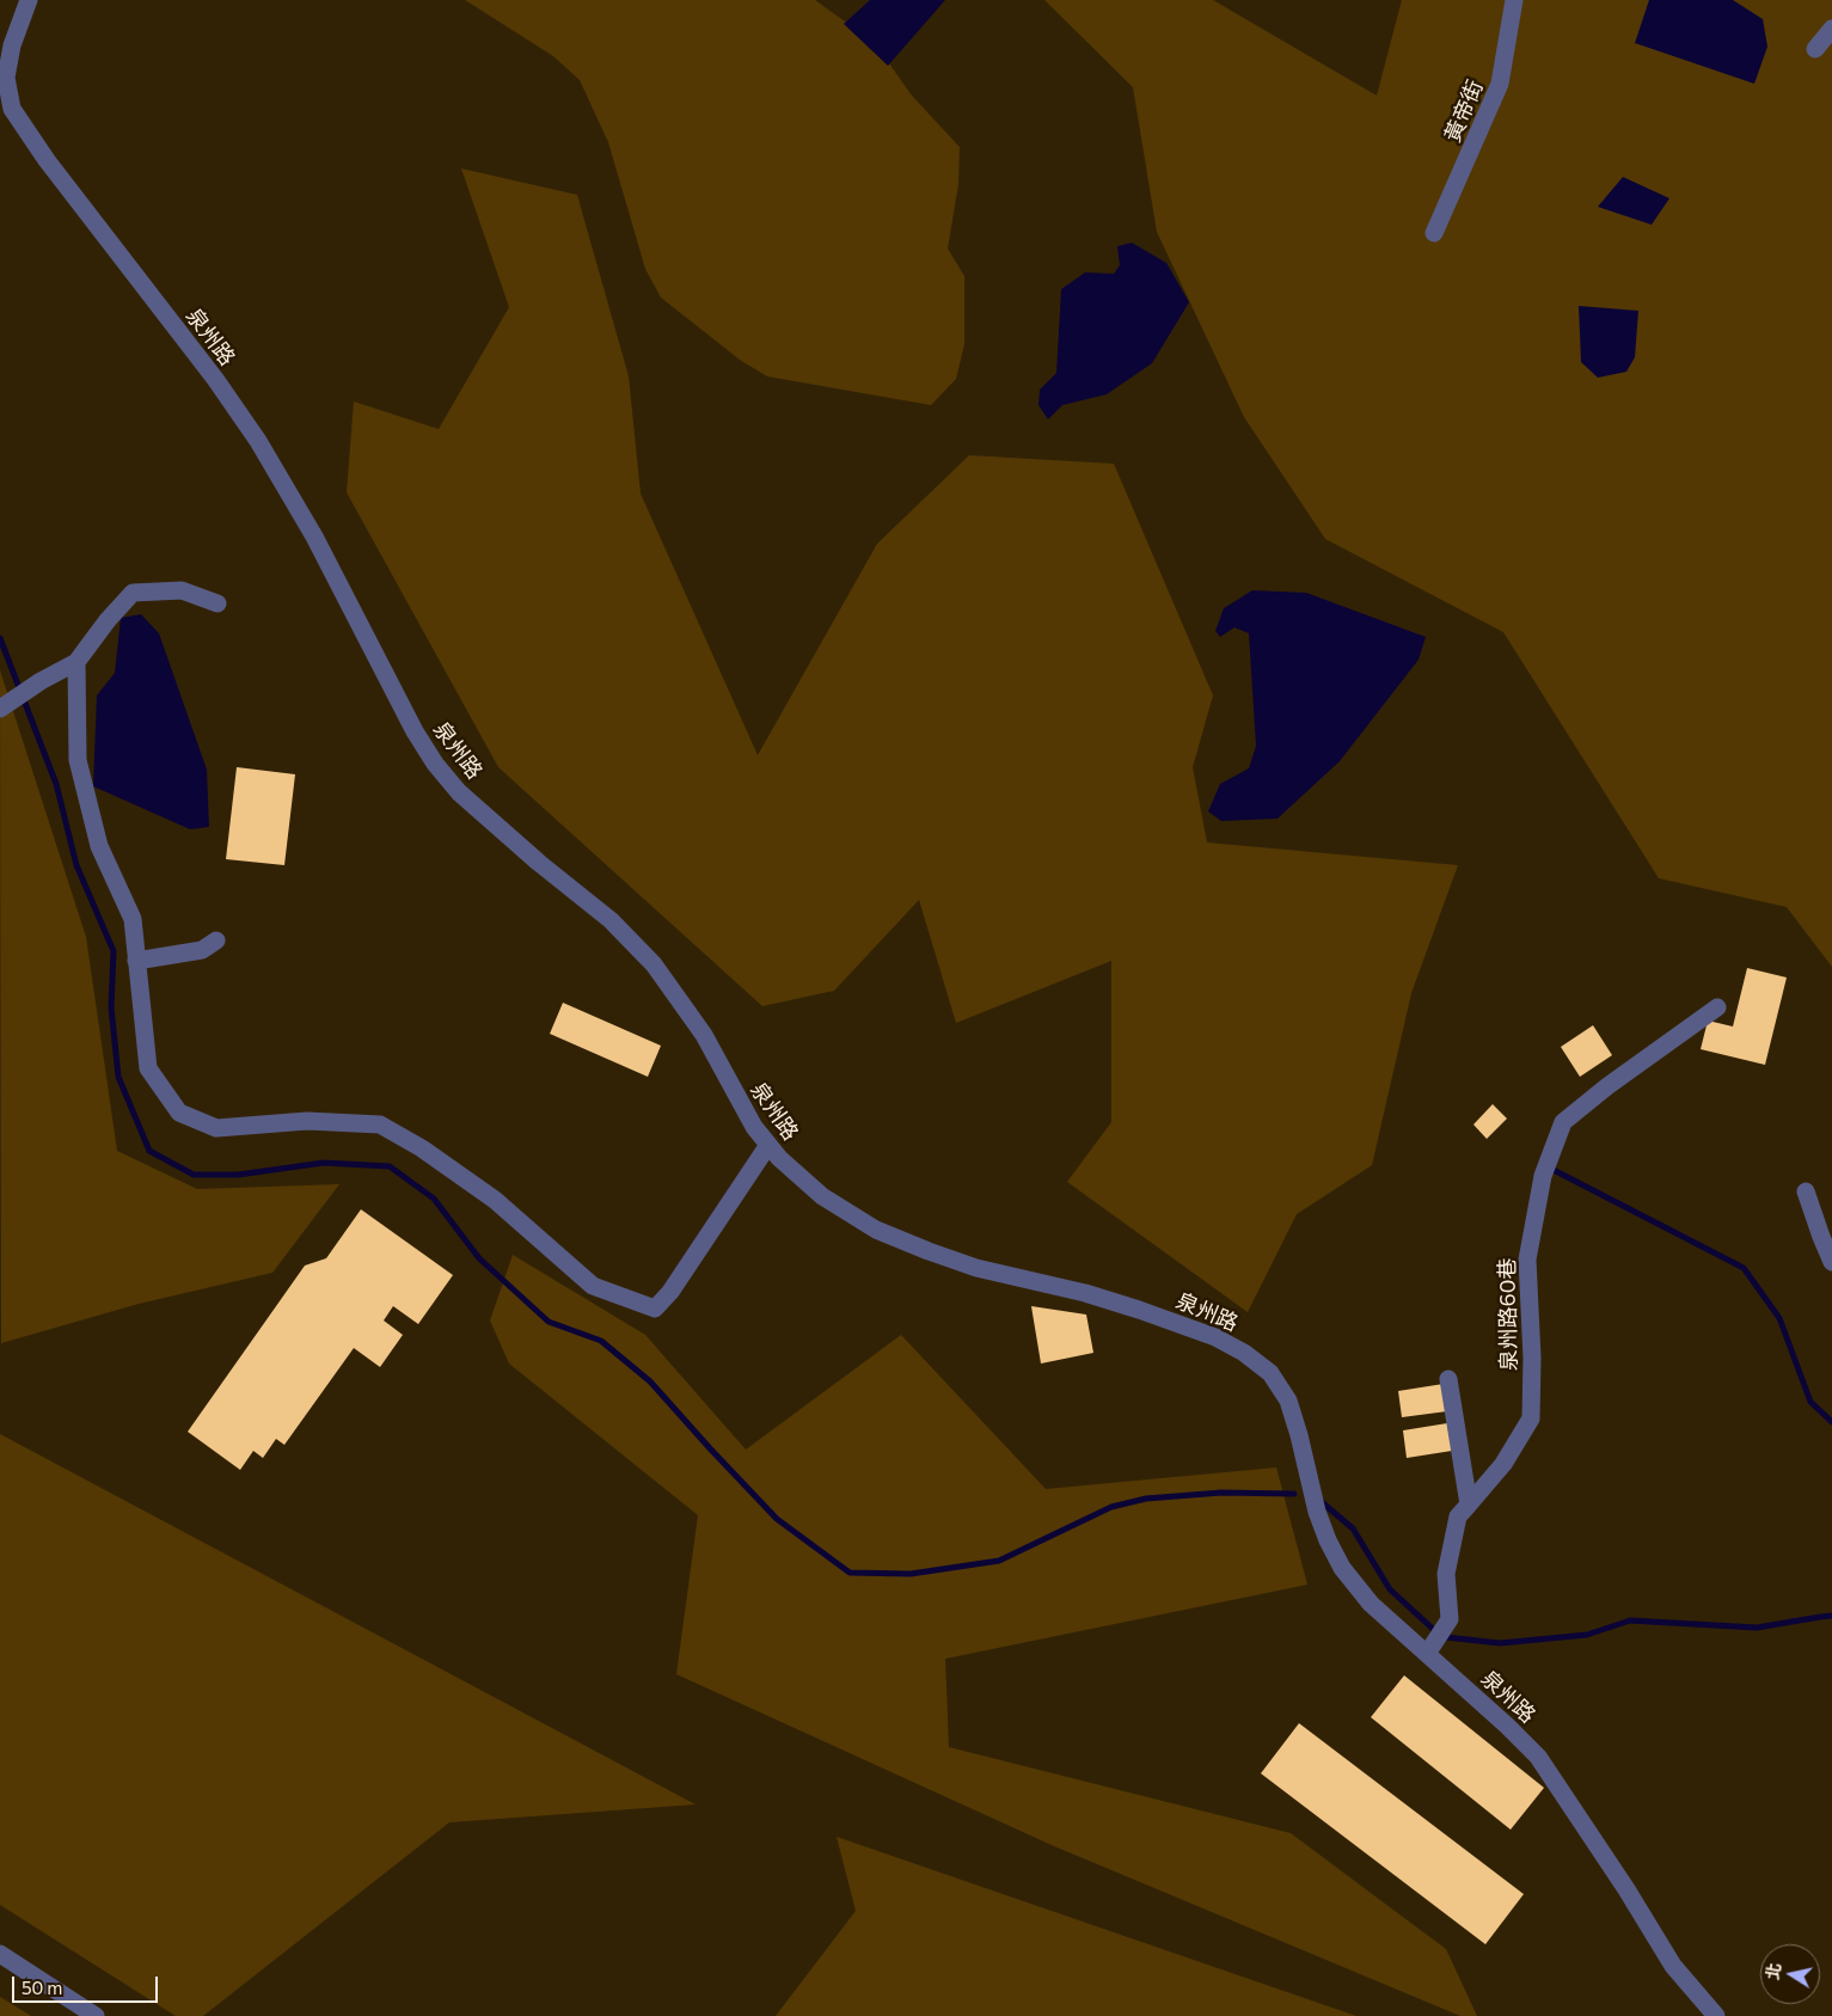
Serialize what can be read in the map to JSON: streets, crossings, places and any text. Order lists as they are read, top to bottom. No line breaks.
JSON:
{"streets":{"street":["黃帝街","泉州路","泉州路60巷"]},"crossings":[["泉州路","泉州路60巷"]],"scale_bar":"50 m","north":"left"}
